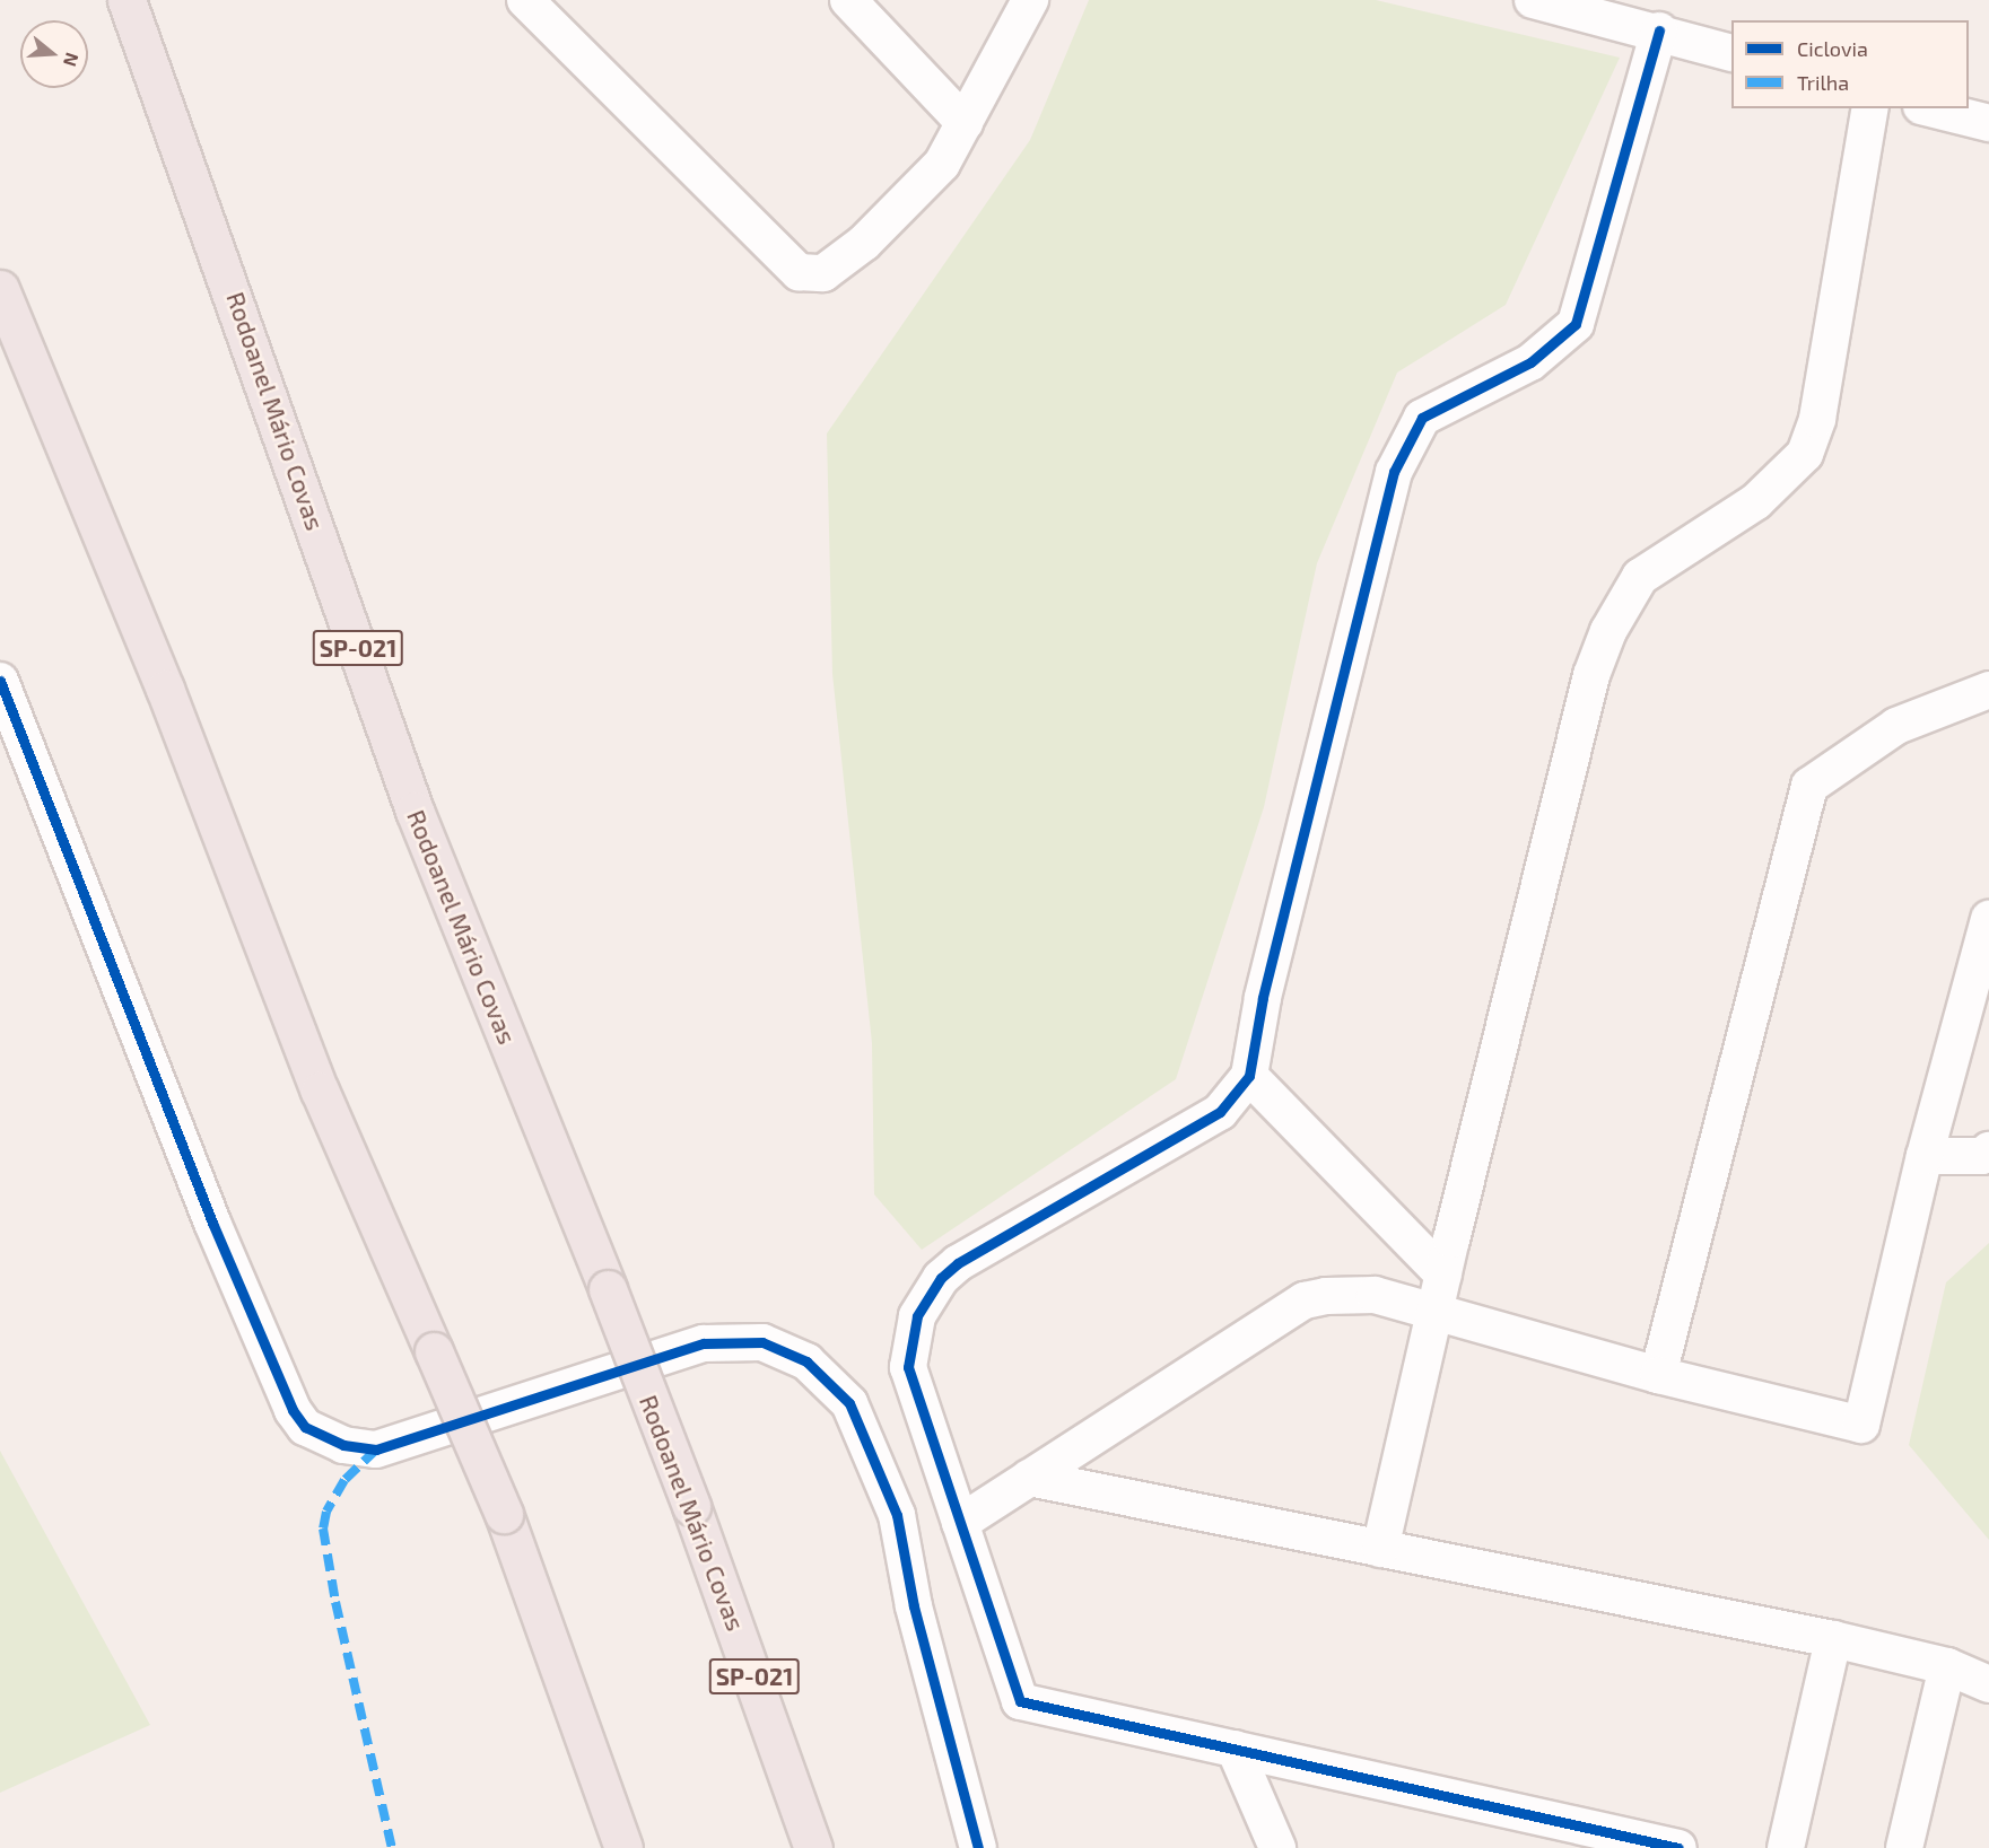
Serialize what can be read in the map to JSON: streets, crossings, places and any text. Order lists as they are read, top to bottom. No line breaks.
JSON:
{"streets":{"highway":["Rodoanel Mário Covas","SP-021"]},"legend":["Ciclovia","Trilha"],"north":"right"}
